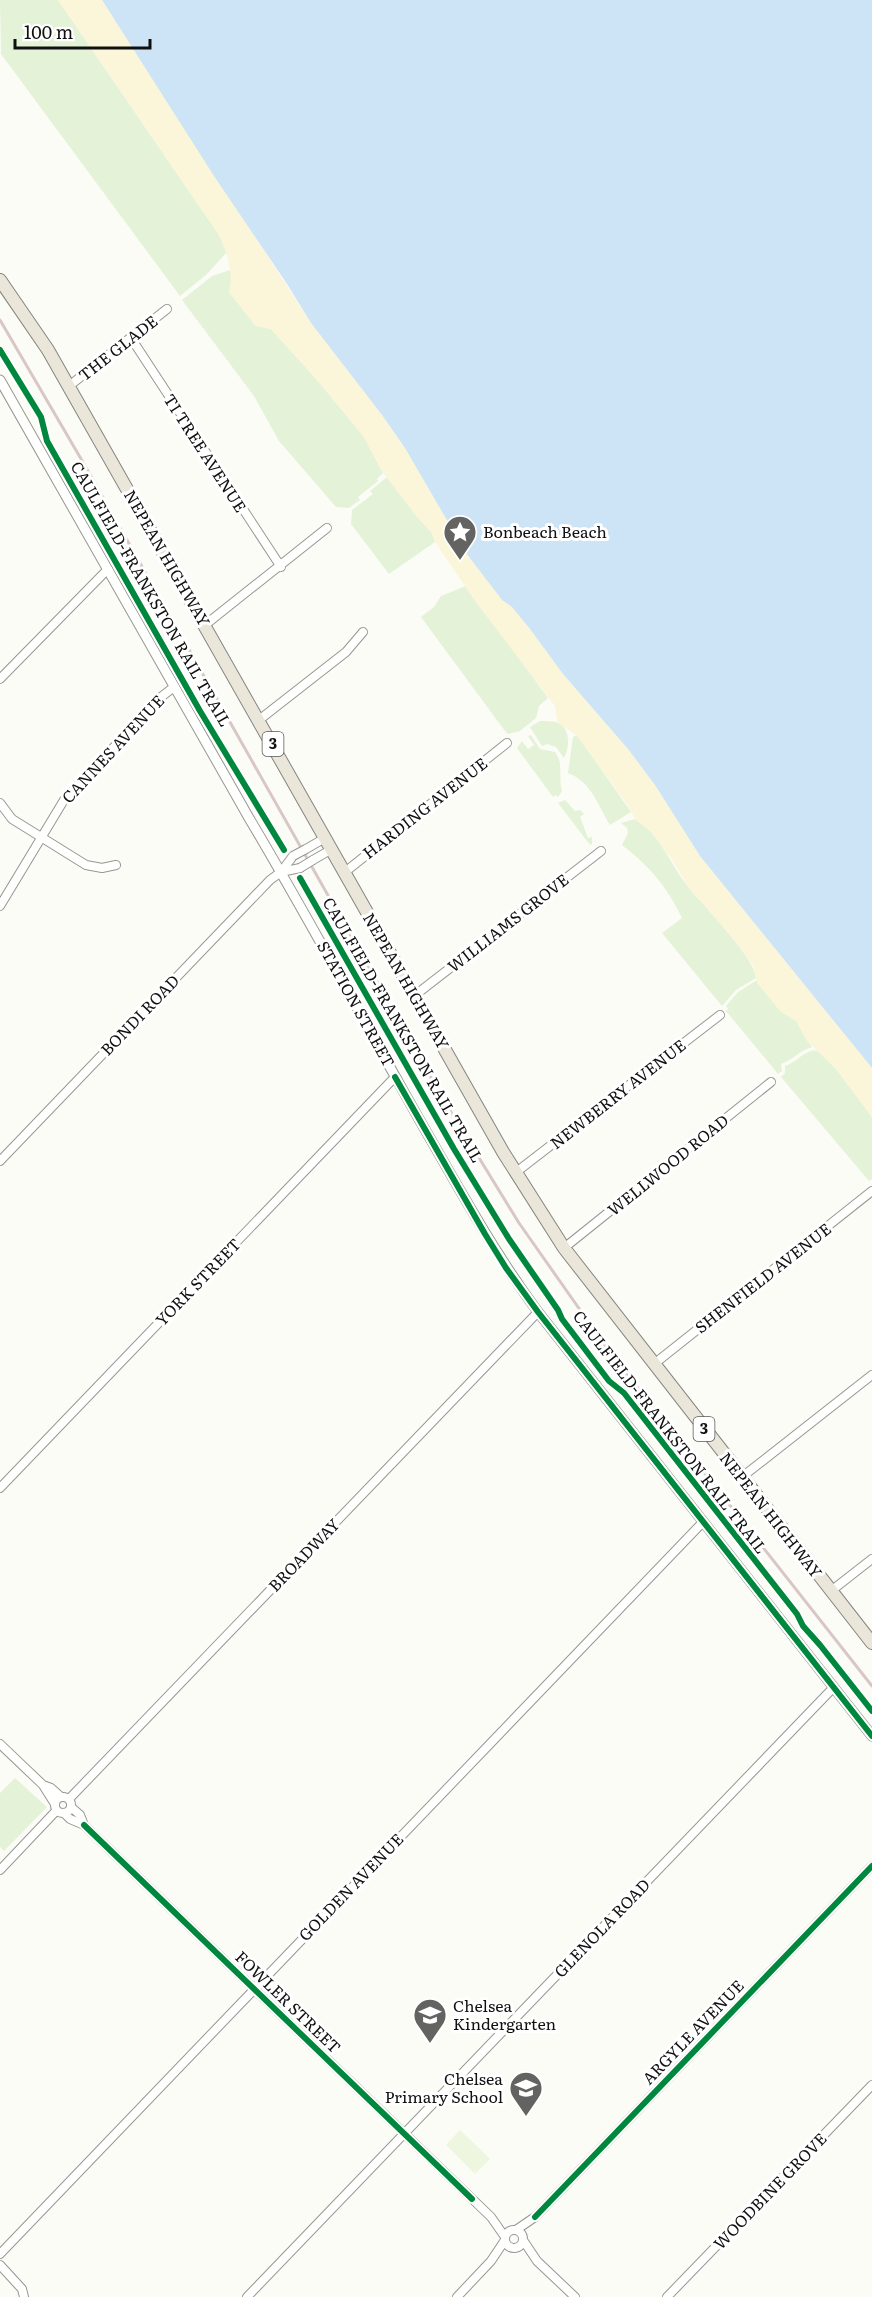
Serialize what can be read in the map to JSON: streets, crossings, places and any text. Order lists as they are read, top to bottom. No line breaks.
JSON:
{"streets":{"highway":["NEPEAN HIGHWAY","3"],"street":["THE GLADE","TI TREE AVENUE","CANNES AVENUE","HARDING AVENUE","WILLIAMS GROVE","STATION STREET","BONDI ROAD","NEWBERRY AVENUE","WELLWOOD ROAD","SHENFIELD AVENUE","YORK STREET","BROADWAY","GOLDEN AVENUE","GLENOLA ROAD","FOWLER STREET","ARGYLE AVENUE","WOODBINE GROVE"],"cycle path":["CAULFIELD-FRANKSTON RAIL TRAIL"]},"crossings":[["THE GLADE","TI TREE AVENUE"],["THE GLADE","NEPEAN HIGHWAY"],["NEPEAN HIGHWAY","HARDING AVENUE"],["NEPEAN HIGHWAY","WILLIAMS GROVE"],["NEPEAN HIGHWAY","BONDI ROAD"],["NEPEAN HIGHWAY","NEWBERRY AVENUE"],["NEPEAN HIGHWAY","WELLWOOD ROAD"],["NEPEAN HIGHWAY","SHENFIELD AVENUE"],["CANNES AVENUE","STATION STREET"],["STATION STREET","BONDI ROAD"],["STATION STREET","YORK STREET"],["STATION STREET","BROADWAY"],["STATION STREET","GOLDEN AVENUE"],["STATION STREET","GLENOLA ROAD"],["BROADWAY","FOWLER STREET"],["GOLDEN AVENUE","FOWLER STREET"],["GLENOLA ROAD","FOWLER STREET"],["FOWLER STREET","ARGYLE AVENUE"]],"places":{"place":["Bonbeach Beach"],"school or university":["Chelsea Kindergarten","Chelsea Primary School"]},"scale_bar":"100 m"}
